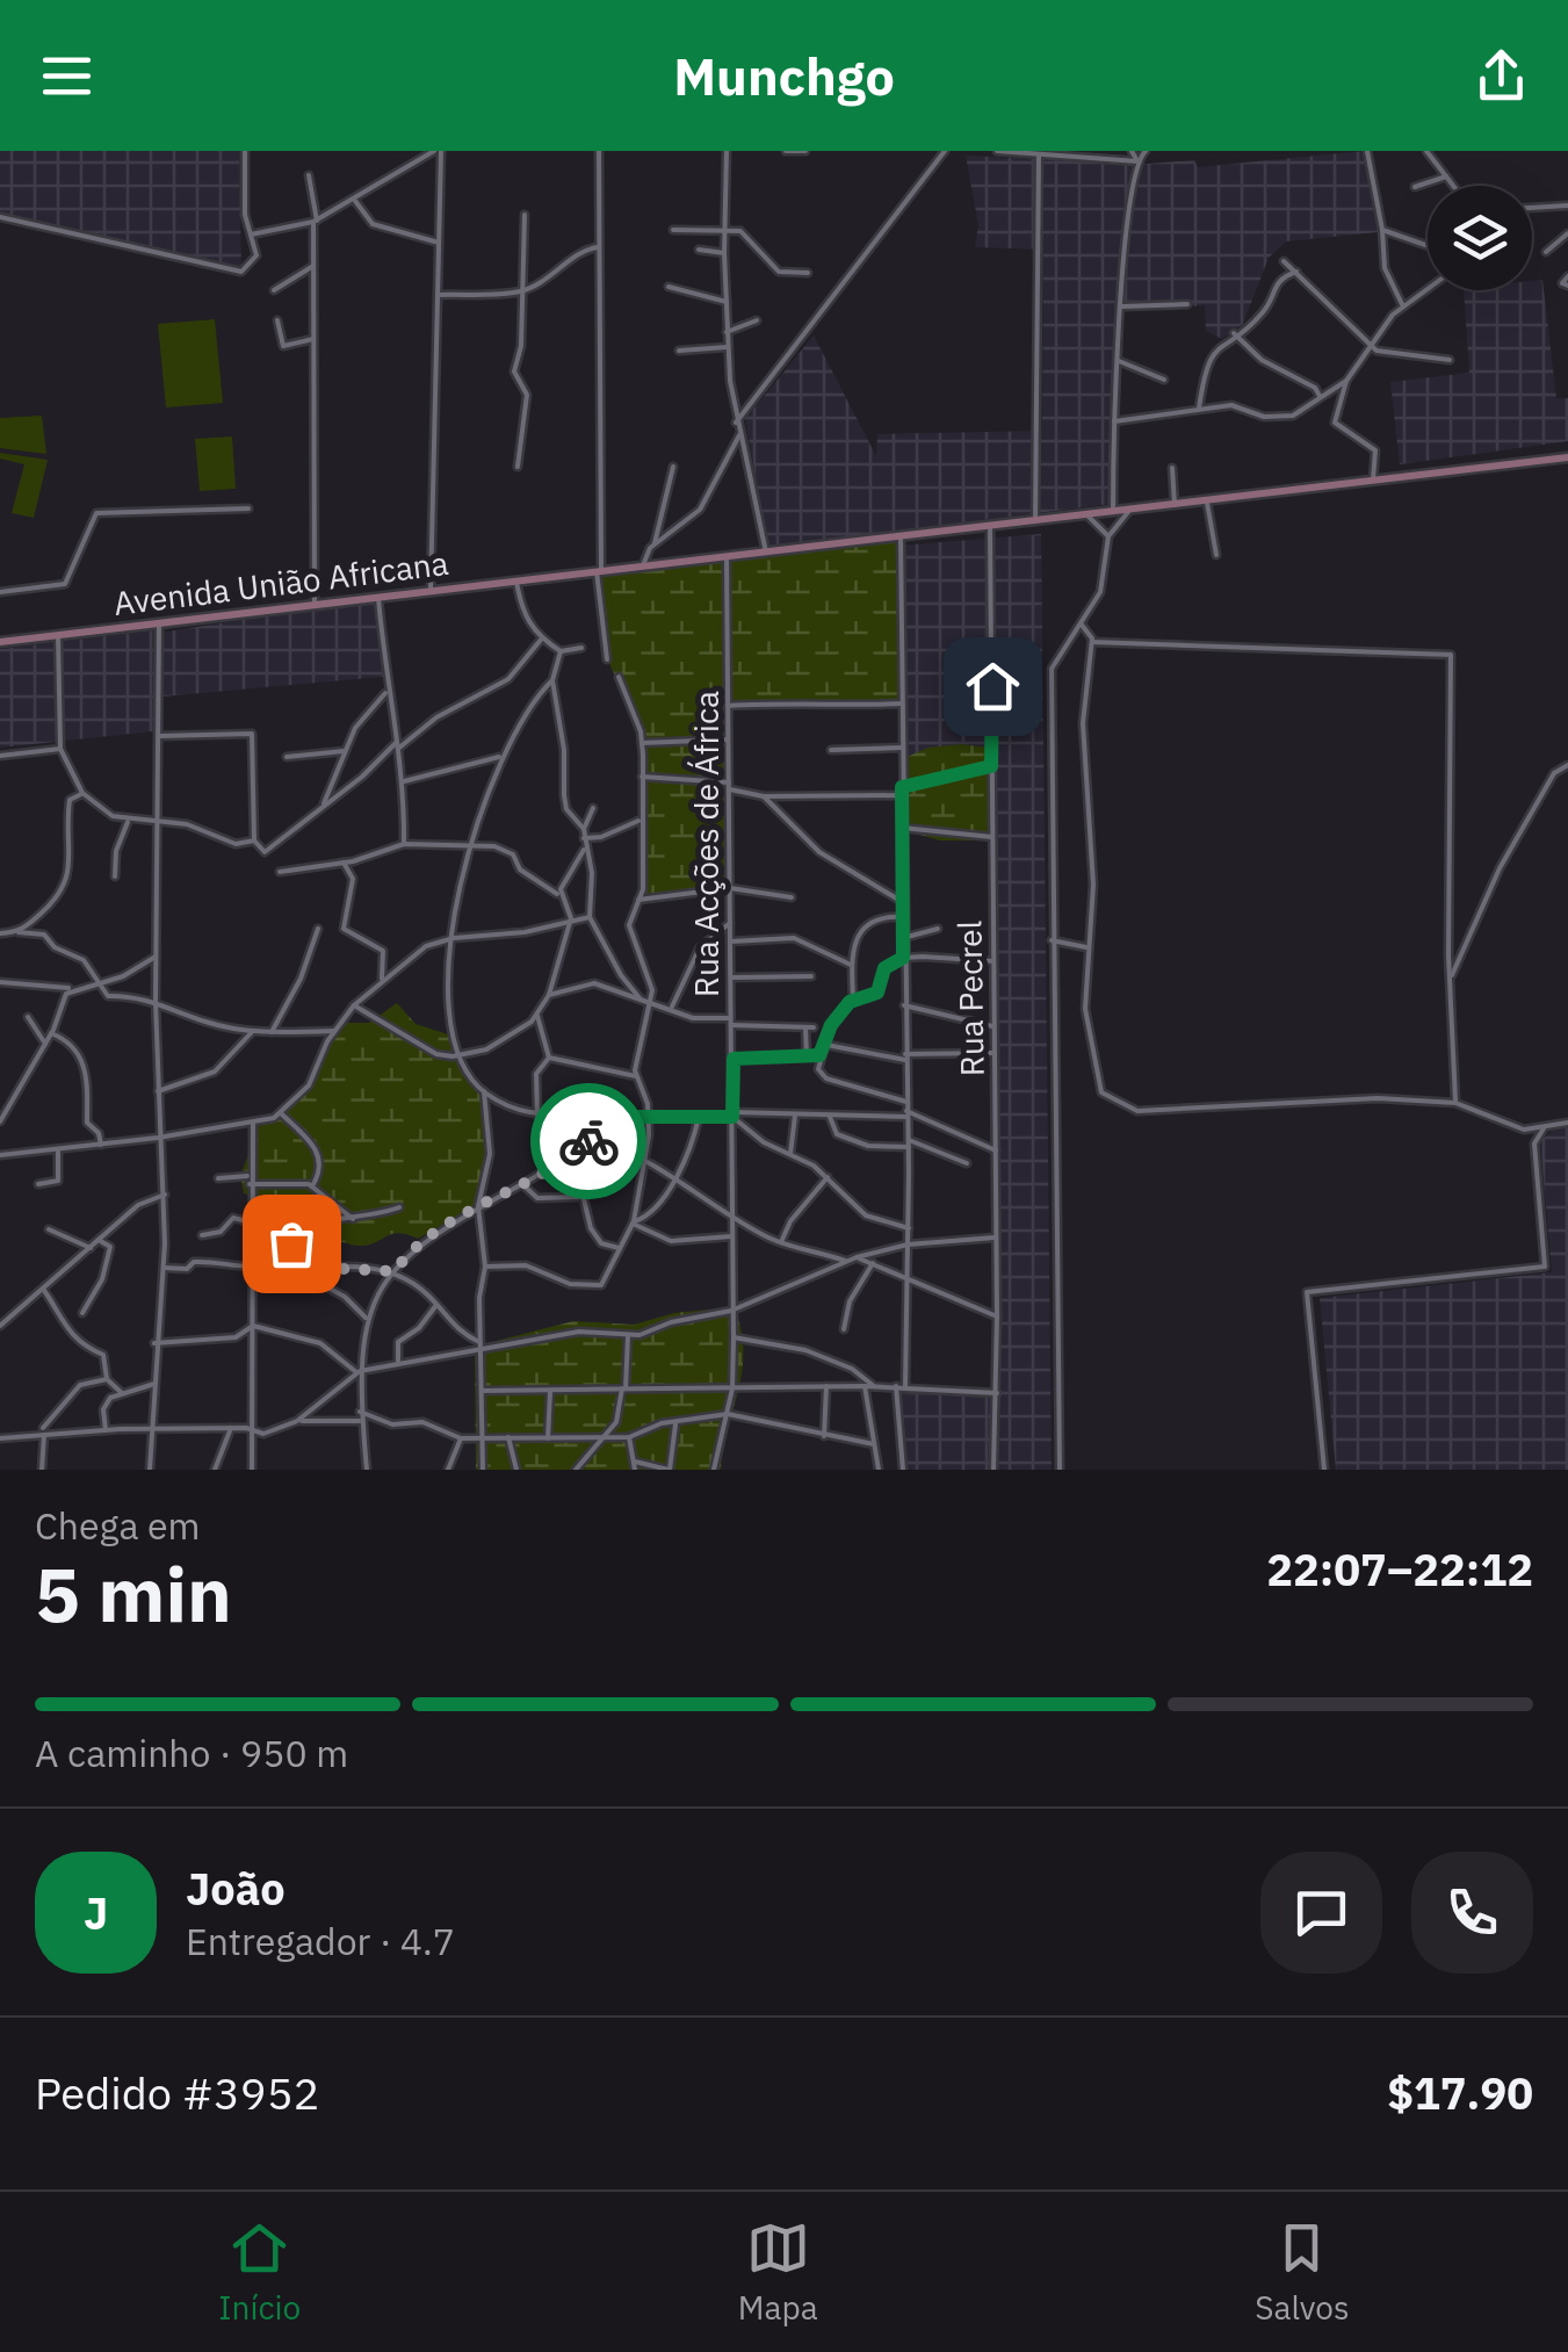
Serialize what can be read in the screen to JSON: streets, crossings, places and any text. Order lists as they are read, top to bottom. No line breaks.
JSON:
{"streets":{"main road":["Avenida União Africana"],"street":["Rua Acções de África","Rua Pecrel"]},"crossings":[["Avenida União Africana","Rua Acções de África"],["Avenida União Africana","Rua Pecrel"]],"page":{"header":"Munchgo","heading":["5 min","Chega em","22:07–22:12"],"panel":["João","Entregador · 4.7","Pedido #3952","$17.90"],"bar":"A caminho · 950 m","round":"J","tabs":["Início","Mapa","Salvos"]}}
